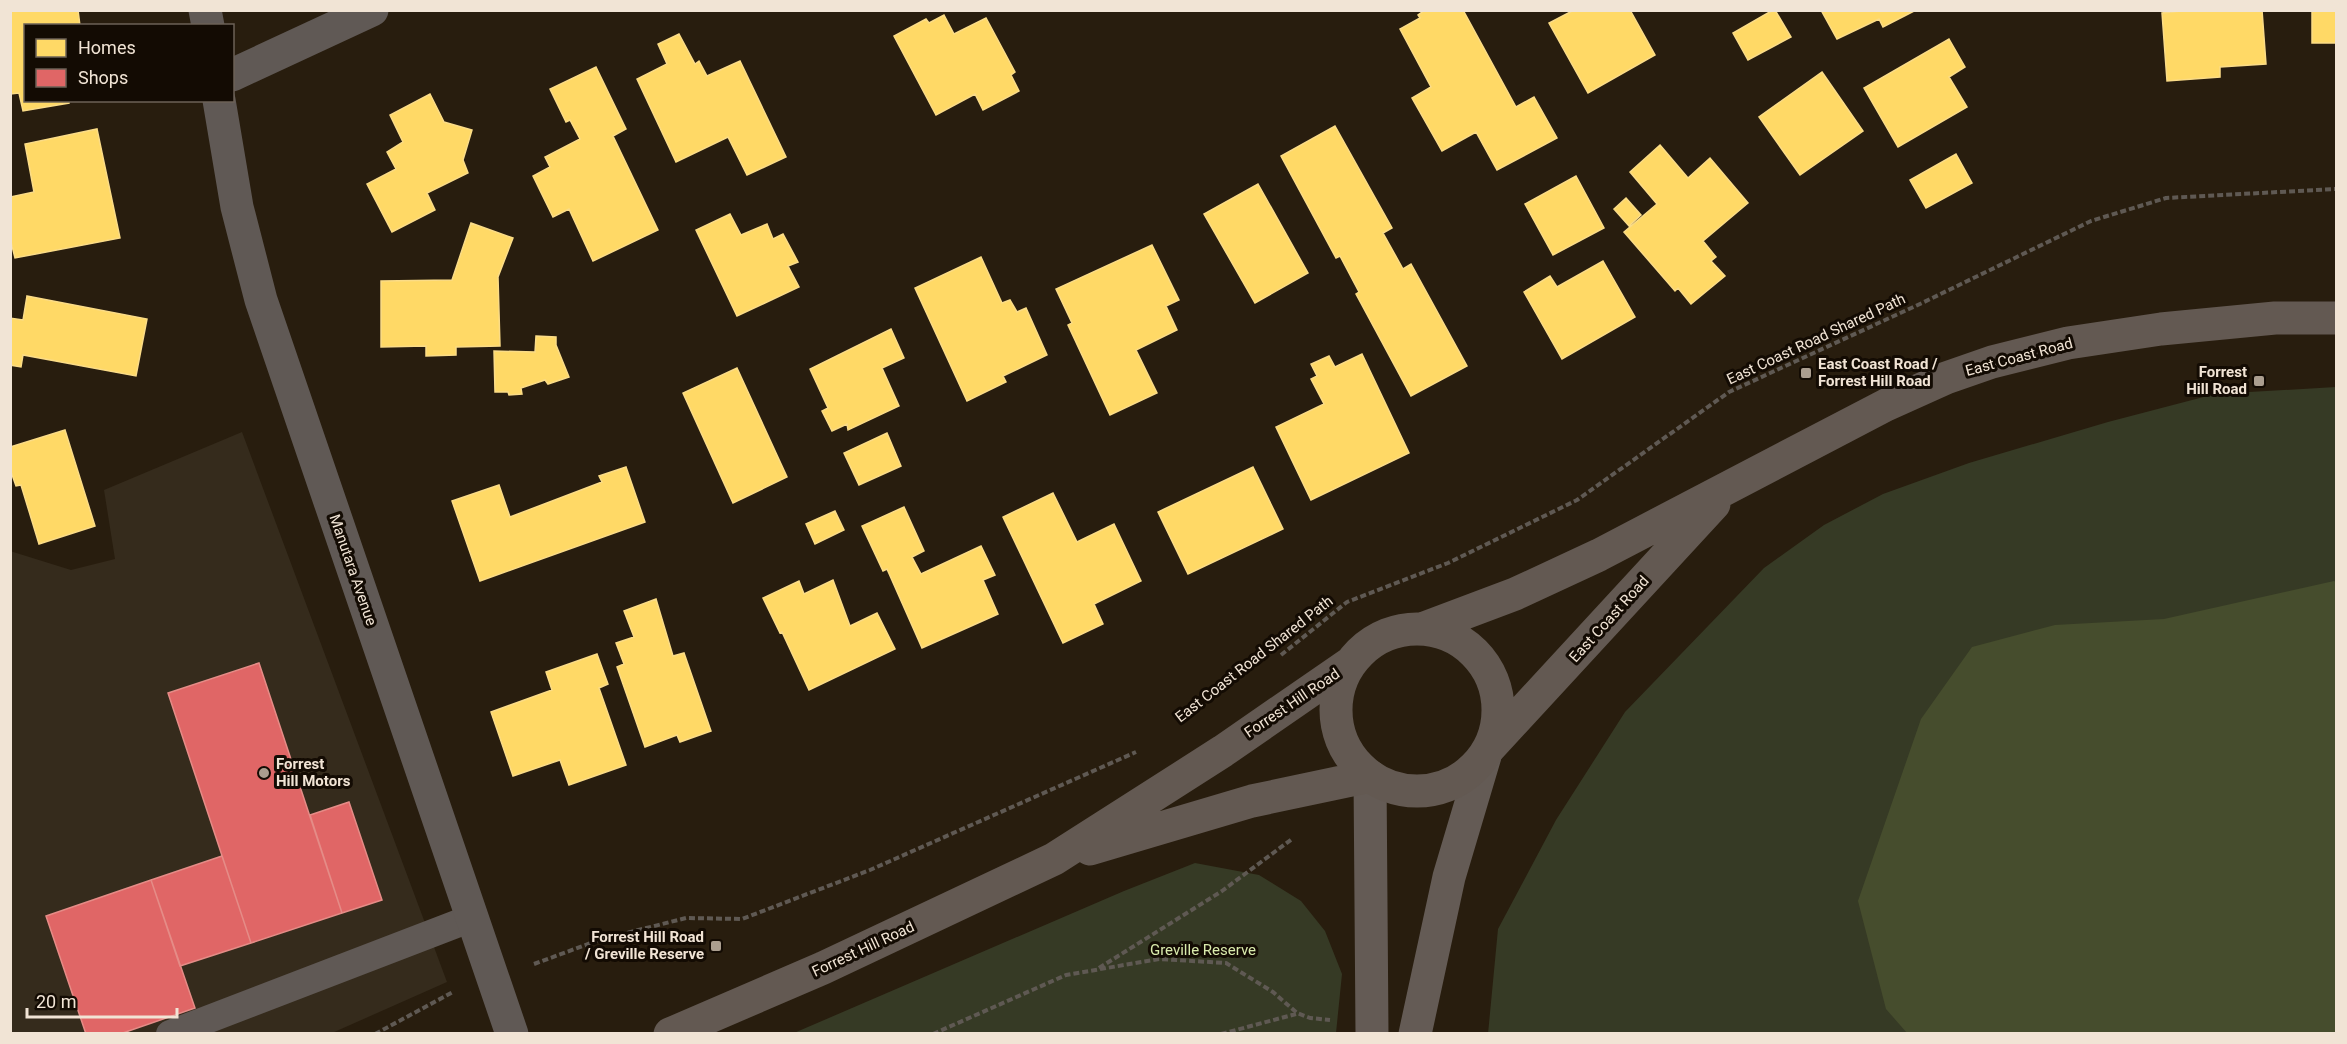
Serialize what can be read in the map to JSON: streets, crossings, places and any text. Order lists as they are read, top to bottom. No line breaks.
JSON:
{"streets":{"main road":["East Coast Road","Forrest Hill Road"],"street":["Manutara Avenue"],"path":["East Coast Road Shared Path"]},"crossings":[["East Coast Road","Forrest Hill Road"]],"parks":["Greville Reserve"],"places":{"transit":["East Coast Road / Forrest Hill Road","Forrest Hill Road","Forrest Hill Road / Greville Reserve"],"other":["Forrest Hill Motors"]},"legend":["Homes","Shops"],"scale_bar":"20 m"}
